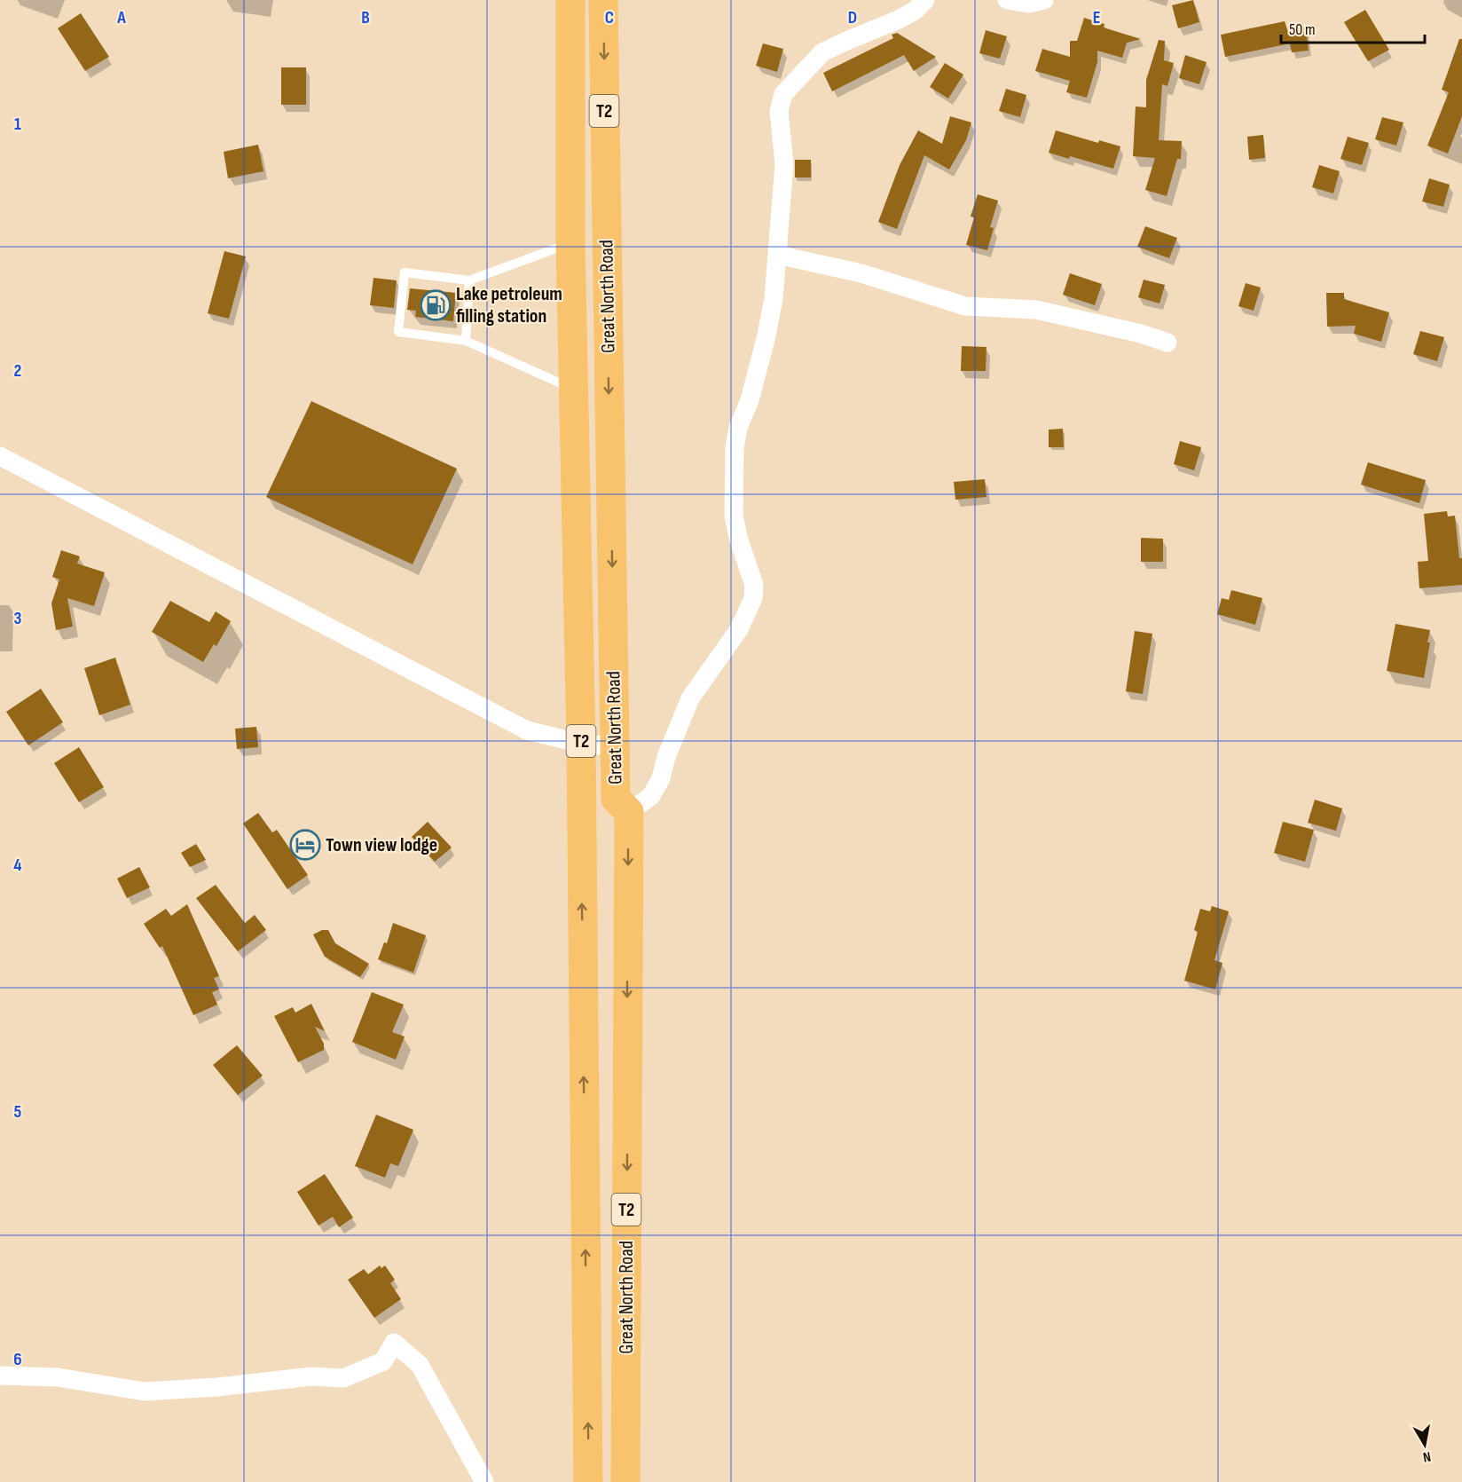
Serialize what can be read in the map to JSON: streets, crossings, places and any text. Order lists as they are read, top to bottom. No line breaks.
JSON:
{"streets":{"highway":["T2","Great North Road"]},"places":{"fuel station":["Lake petroleum filling station"],"hotel":["Town view lodge"]},"scale_bar":"50 m","north":"bottom","grid":{"columns":["A","B","C","D","E"],"rows":["1","2","3","4","5","6"]}}
